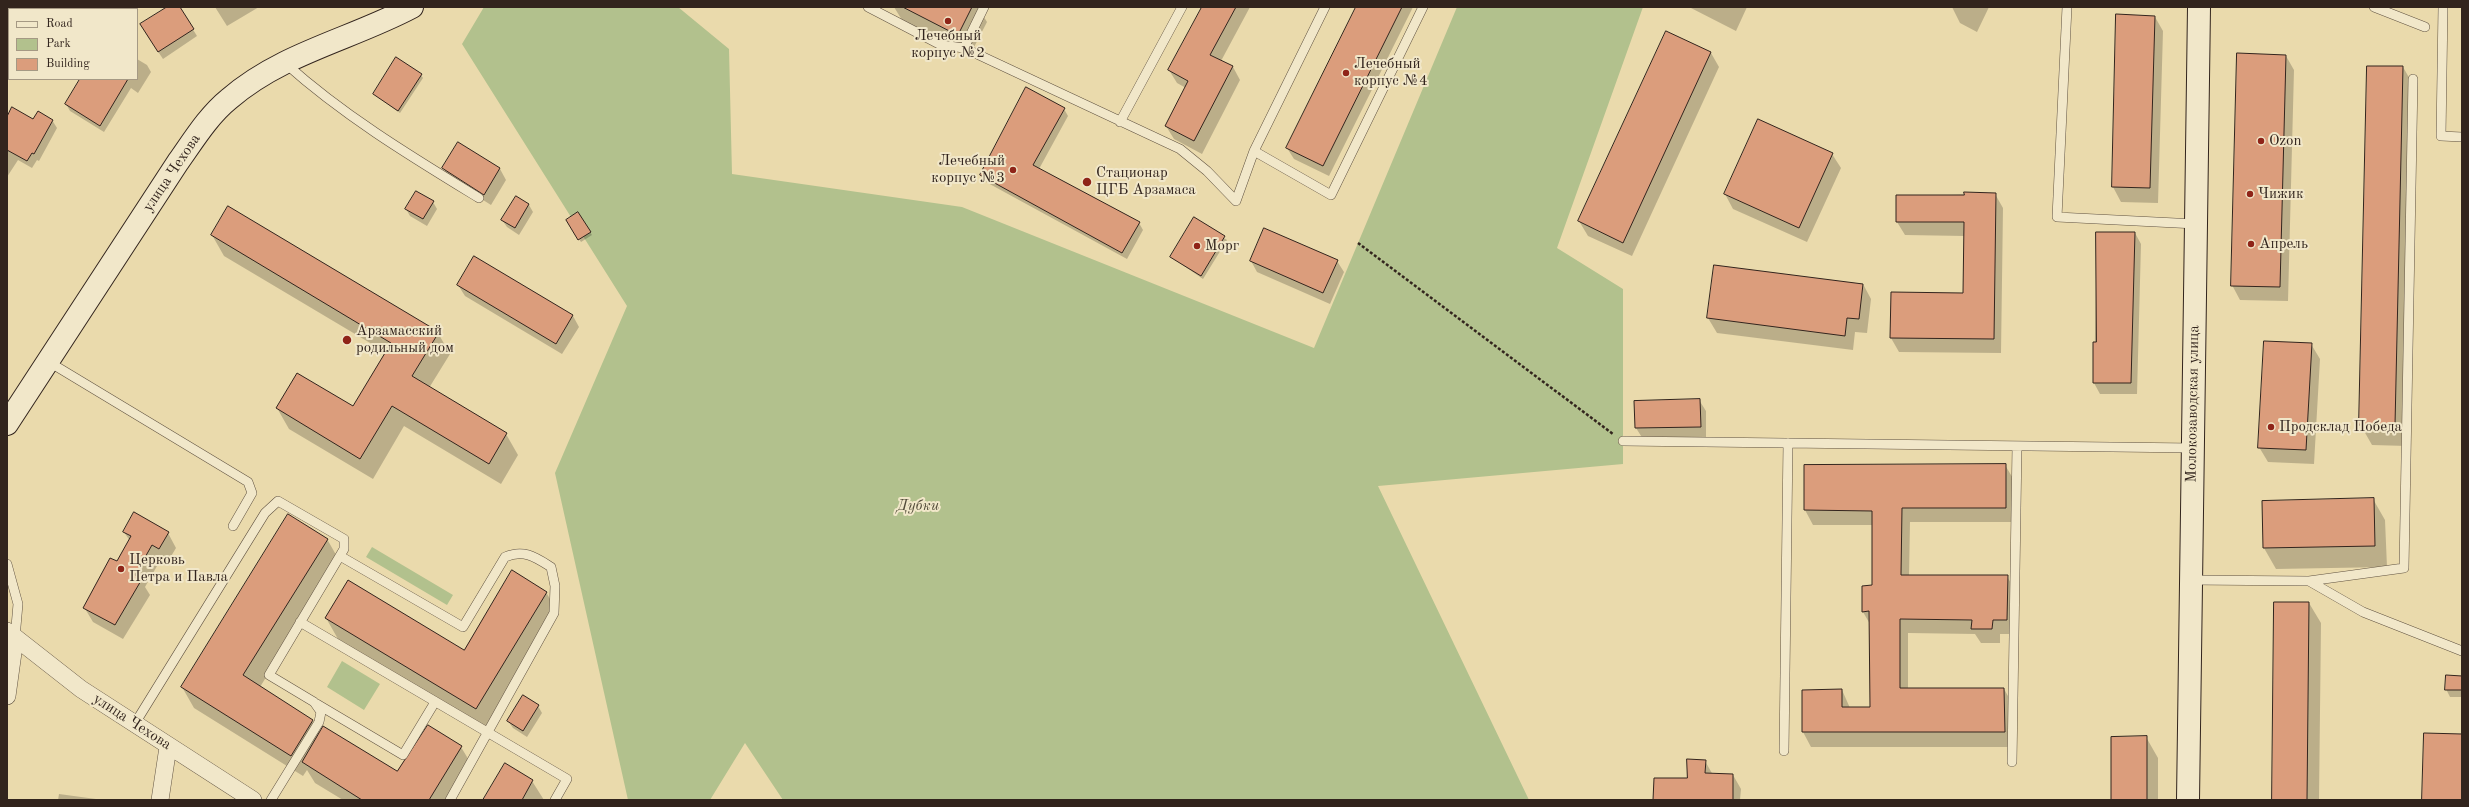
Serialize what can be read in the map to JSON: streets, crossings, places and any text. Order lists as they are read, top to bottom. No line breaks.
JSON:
{"streets":{"street":["улица Чехова","Молокозаводская улица"]},"parks":["Дубки"],"places":["Лечебный корпус №2","Лечебный корпус №4","Ozon","Лечебный корпус №3","Стационар ЦГБ Арзамаса","Чижик","Апрель","Морг","Арзамасский родильный дом","Продсклад Победа","Церковь Петра и Павла"],"legend":["Road","Park","Building"]}
